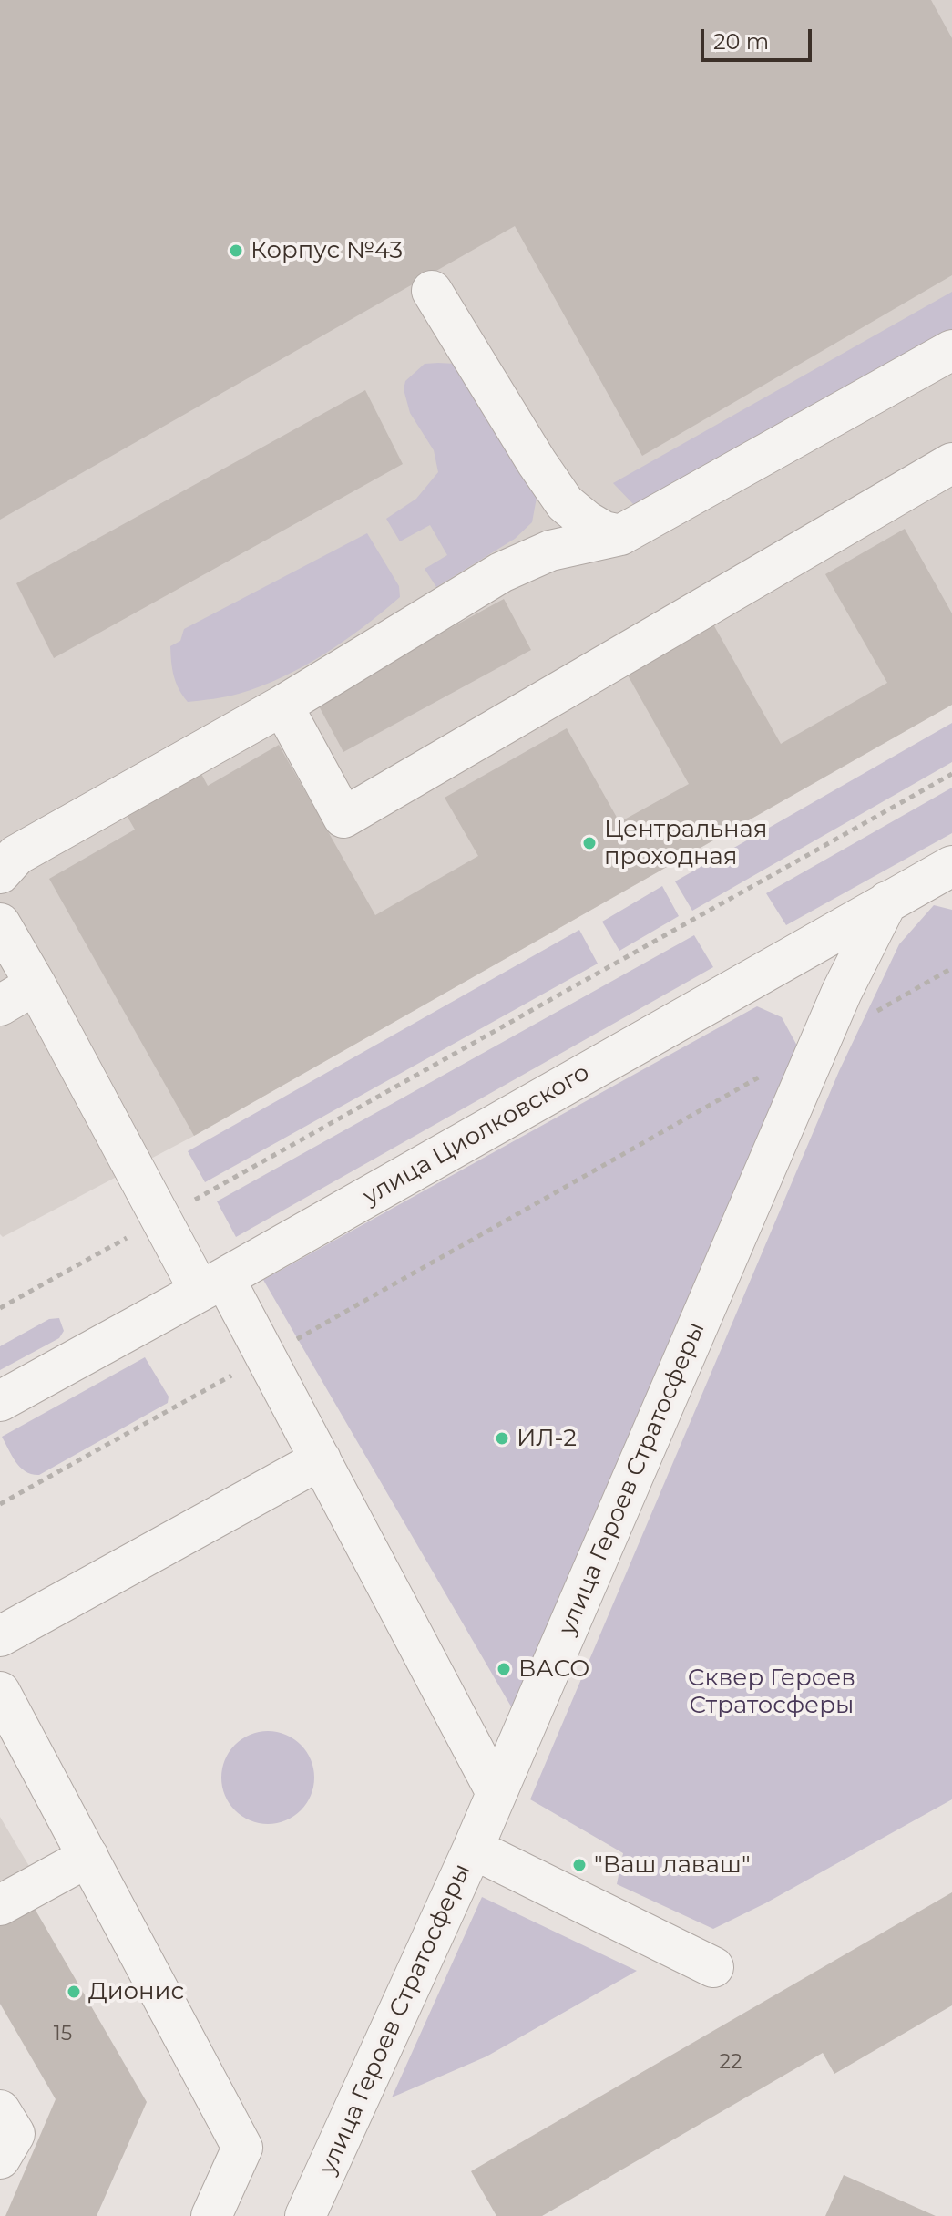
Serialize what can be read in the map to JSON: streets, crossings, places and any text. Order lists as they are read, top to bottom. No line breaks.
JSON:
{"streets":{"street":["улица Циолковского","улица Героев Стратосферы"]},"crossings":[["улица Циолковского","улица Героев Стратосферы"]],"parks":["Сквер Героев Стратосферы"],"places":["Корпус №43","Центральная проходная","ИЛ-2","ВАСО","\"Ваш лаваш\"","Дионис"],"house_numbers":["15","22"],"scale_bar":"20 m"}
